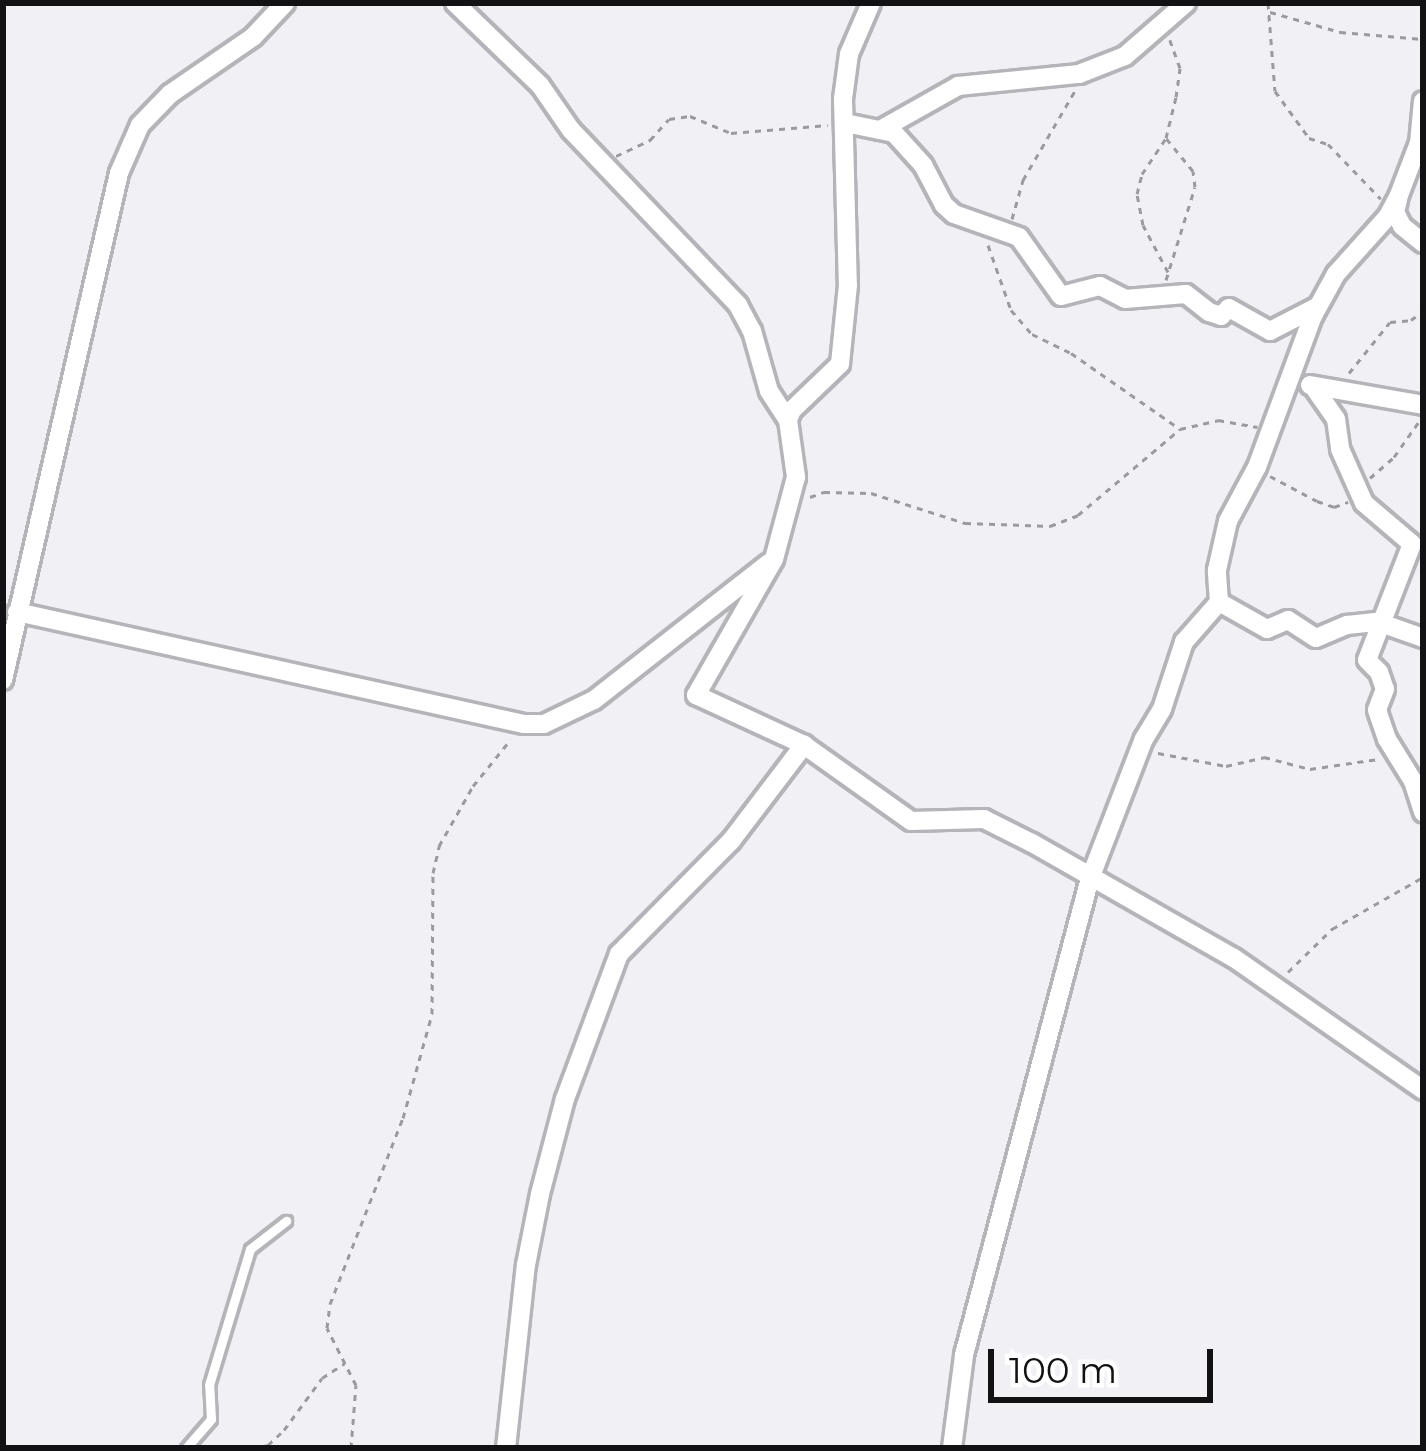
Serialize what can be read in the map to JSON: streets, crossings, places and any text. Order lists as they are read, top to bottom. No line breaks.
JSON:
{"scale_bar":"100 m"}
